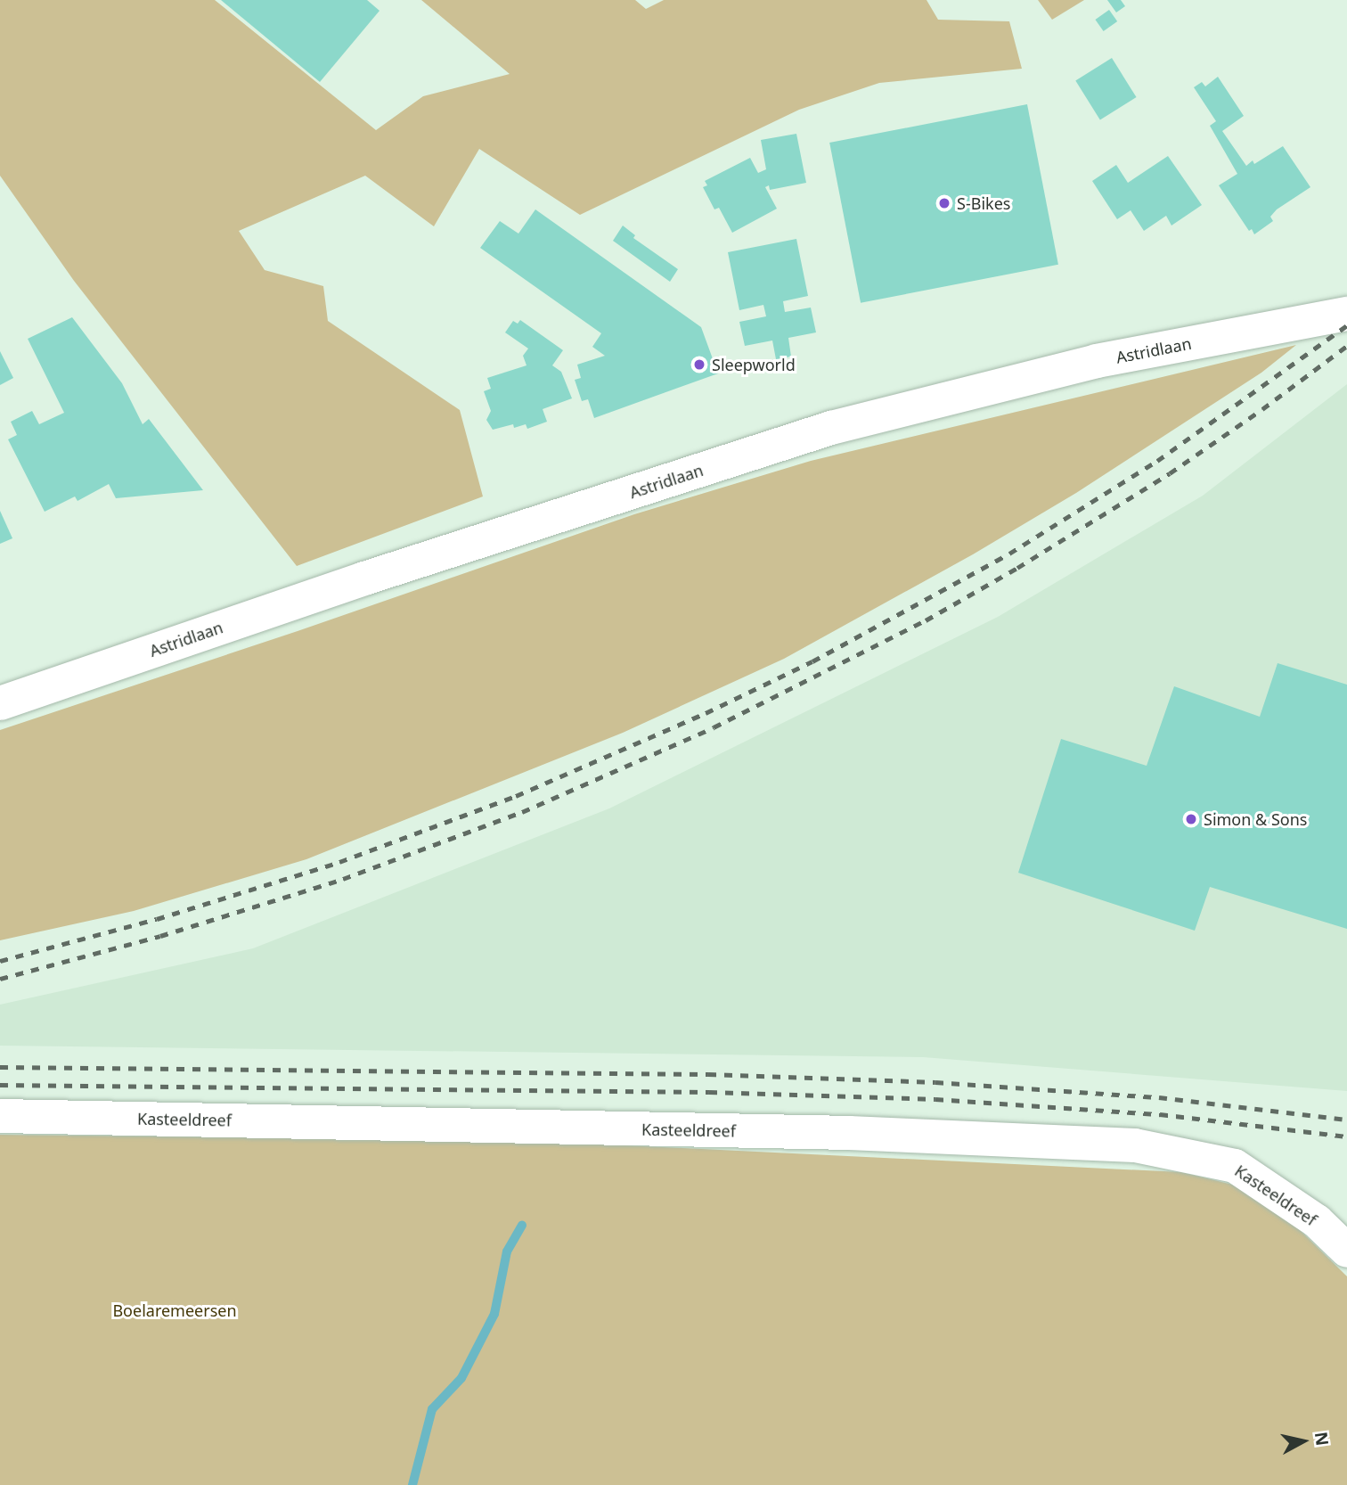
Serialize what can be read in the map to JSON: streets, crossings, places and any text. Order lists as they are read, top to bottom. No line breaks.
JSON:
{"streets":{"main road":["Astridlaan","Kasteeldreef"]},"parks":["Boelaremeersen"],"places":["S-Bikes","Sleepworld","Simon & Sons"],"north":"right"}
